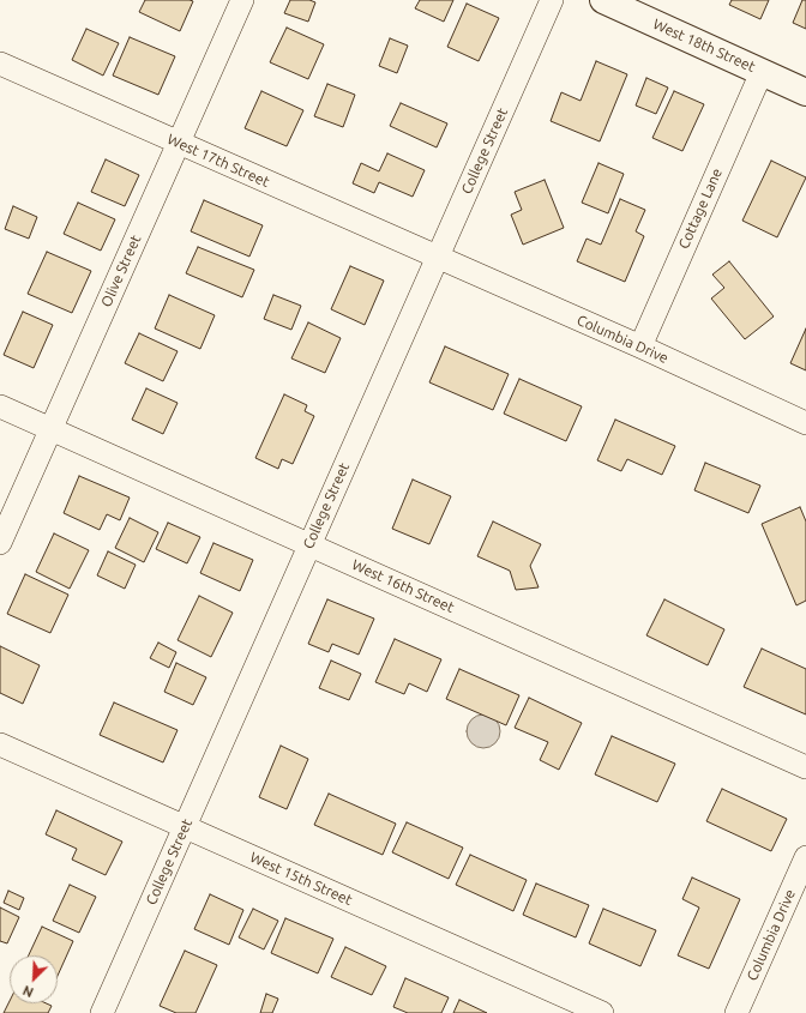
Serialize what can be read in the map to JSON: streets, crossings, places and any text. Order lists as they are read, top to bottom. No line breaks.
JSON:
{"streets":{"main road":["West 18th Street"],"street":["College Street","West 17th Street","Cottage Lane","Olive Street","Columbia Drive","West 16th Street","West 15th Street"]},"crossings":[["West 18th Street","Cottage Lane"],["College Street","West 17th Street"],["College Street","Columbia Drive"],["College Street","West 16th Street"],["College Street","West 15th Street"],["West 17th Street","Olive Street"],["West 17th Street","Columbia Drive"],["Cottage Lane","Columbia Drive"],["Olive Street","West 16th Street"]],"north":"bottom left"}
